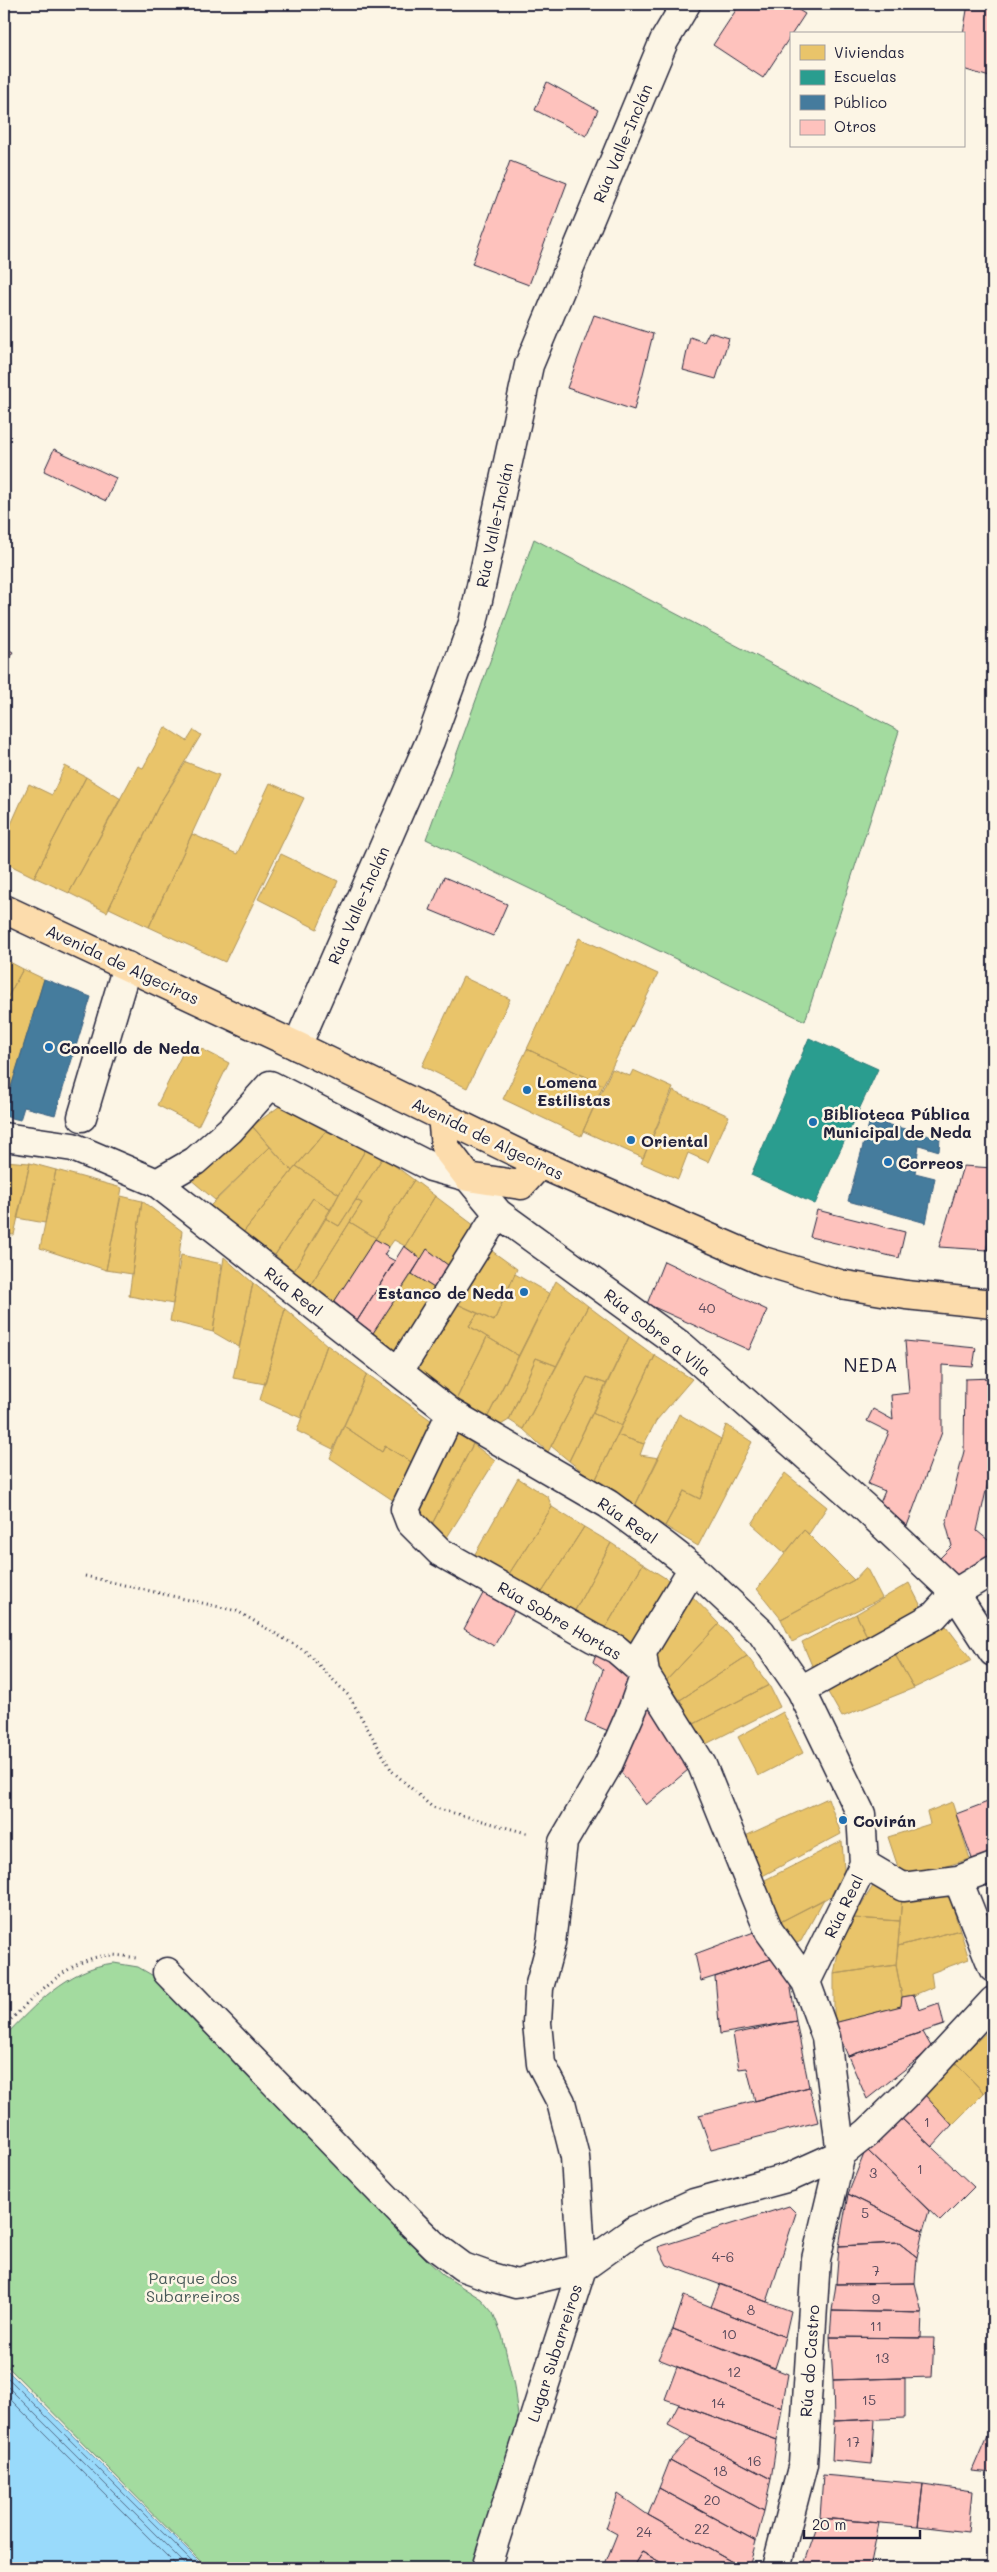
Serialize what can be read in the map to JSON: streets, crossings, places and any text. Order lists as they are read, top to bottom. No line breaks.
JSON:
{"streets":{"main road":["Avenida de Algeciras"],"street":["Rúa Valle-Inclán","Rúa Real","Rúa Sobre a Vila","Rúa Sobre Hortas","Lugar Subarreiros","Rúa do Castro"]},"crossings":[["Rúa Valle-Inclán","Avenida de Algeciras"],["Rúa Real","Rúa Sobre Hortas"],["Lugar Subarreiros","Rúa do Castro"]],"districts":["NEDA"],"parks":["Parque dos Subarreiros"],"places":["Concello de Neda","Lomena Estilistas","Biblioteca Pública Municipal de Neda","Oriental","Correos","Estanco de Neda","Covirán"],"house_numbers":["40","1","1","3","5","4-6","7","9","8","11","10","13","12","15","14","17","16","18","20","22","24"],"legend":["Viviendas","Escuelas","Público","Otros"],"scale_bar":"20 m"}
